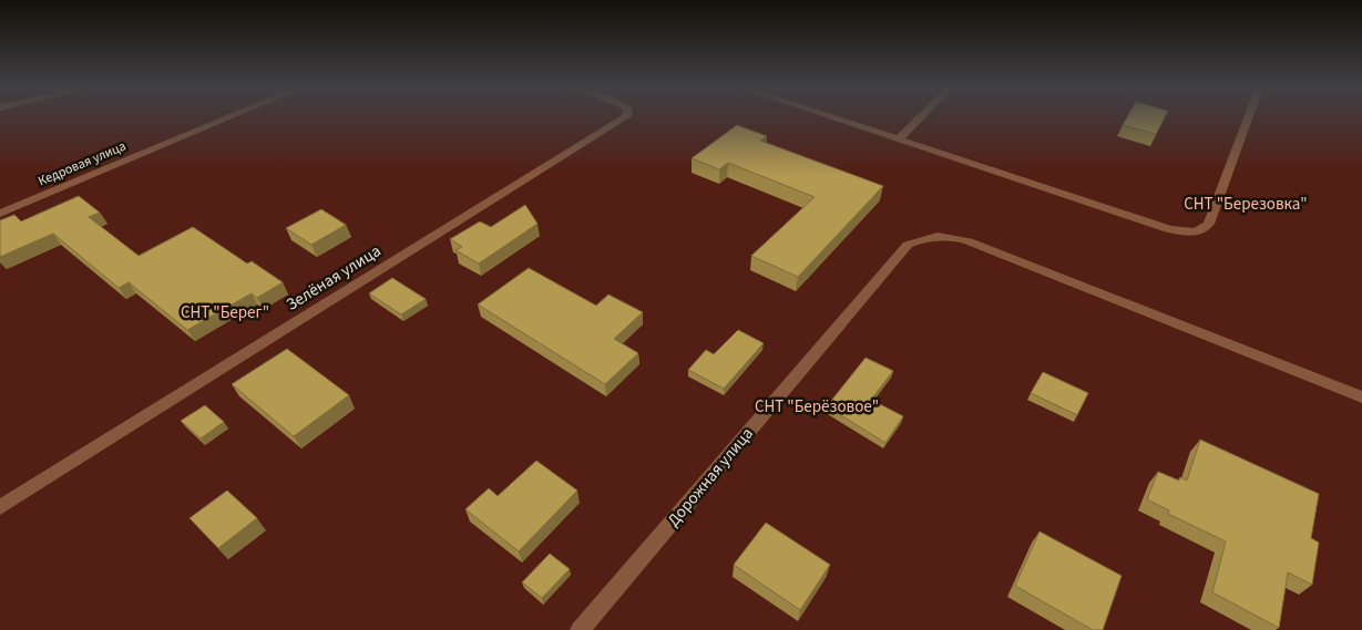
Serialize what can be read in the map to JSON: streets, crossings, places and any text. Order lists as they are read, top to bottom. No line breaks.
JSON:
{"streets":{"street":["Кедровая улица","Зелёная улица","Дорожная улица"]},"parks":["СНТ \"Березовка\"","СНТ \"Берег\"","СНТ \"Берёзовое\""]}
